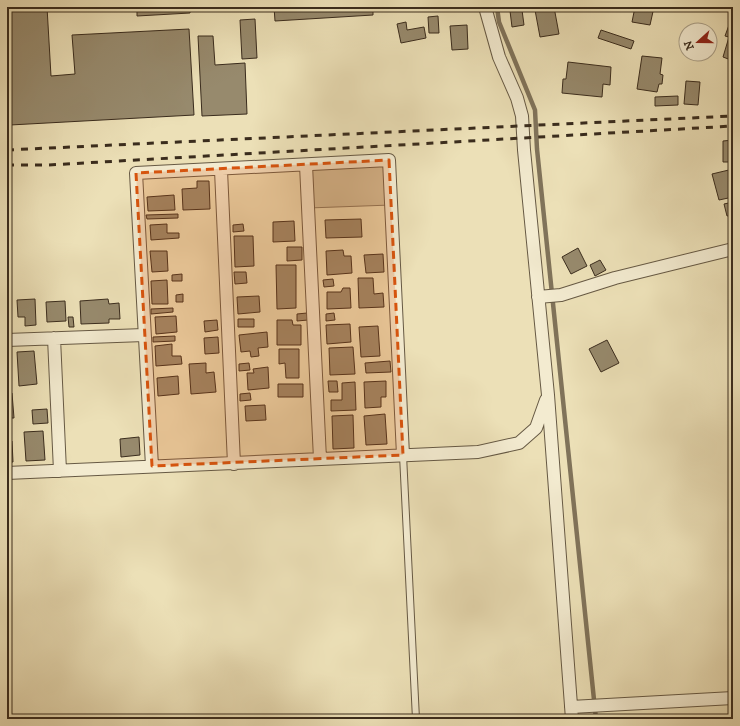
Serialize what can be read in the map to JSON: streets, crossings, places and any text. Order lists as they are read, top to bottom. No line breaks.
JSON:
{"north":"left"}
